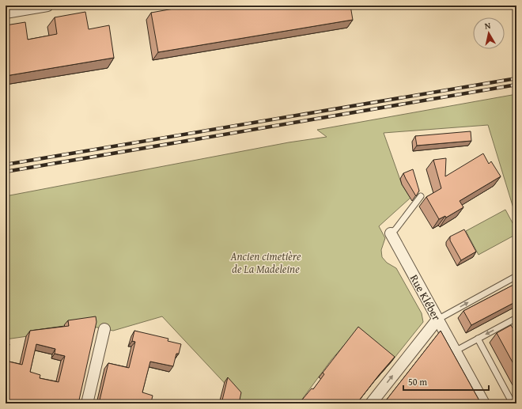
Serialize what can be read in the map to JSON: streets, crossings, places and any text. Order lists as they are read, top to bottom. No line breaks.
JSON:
{"streets":{"street":["Rue Kléber"]},"parks":["Ancien cimetière de La Madeleine"],"scale_bar":"50 m","north":"top"}
